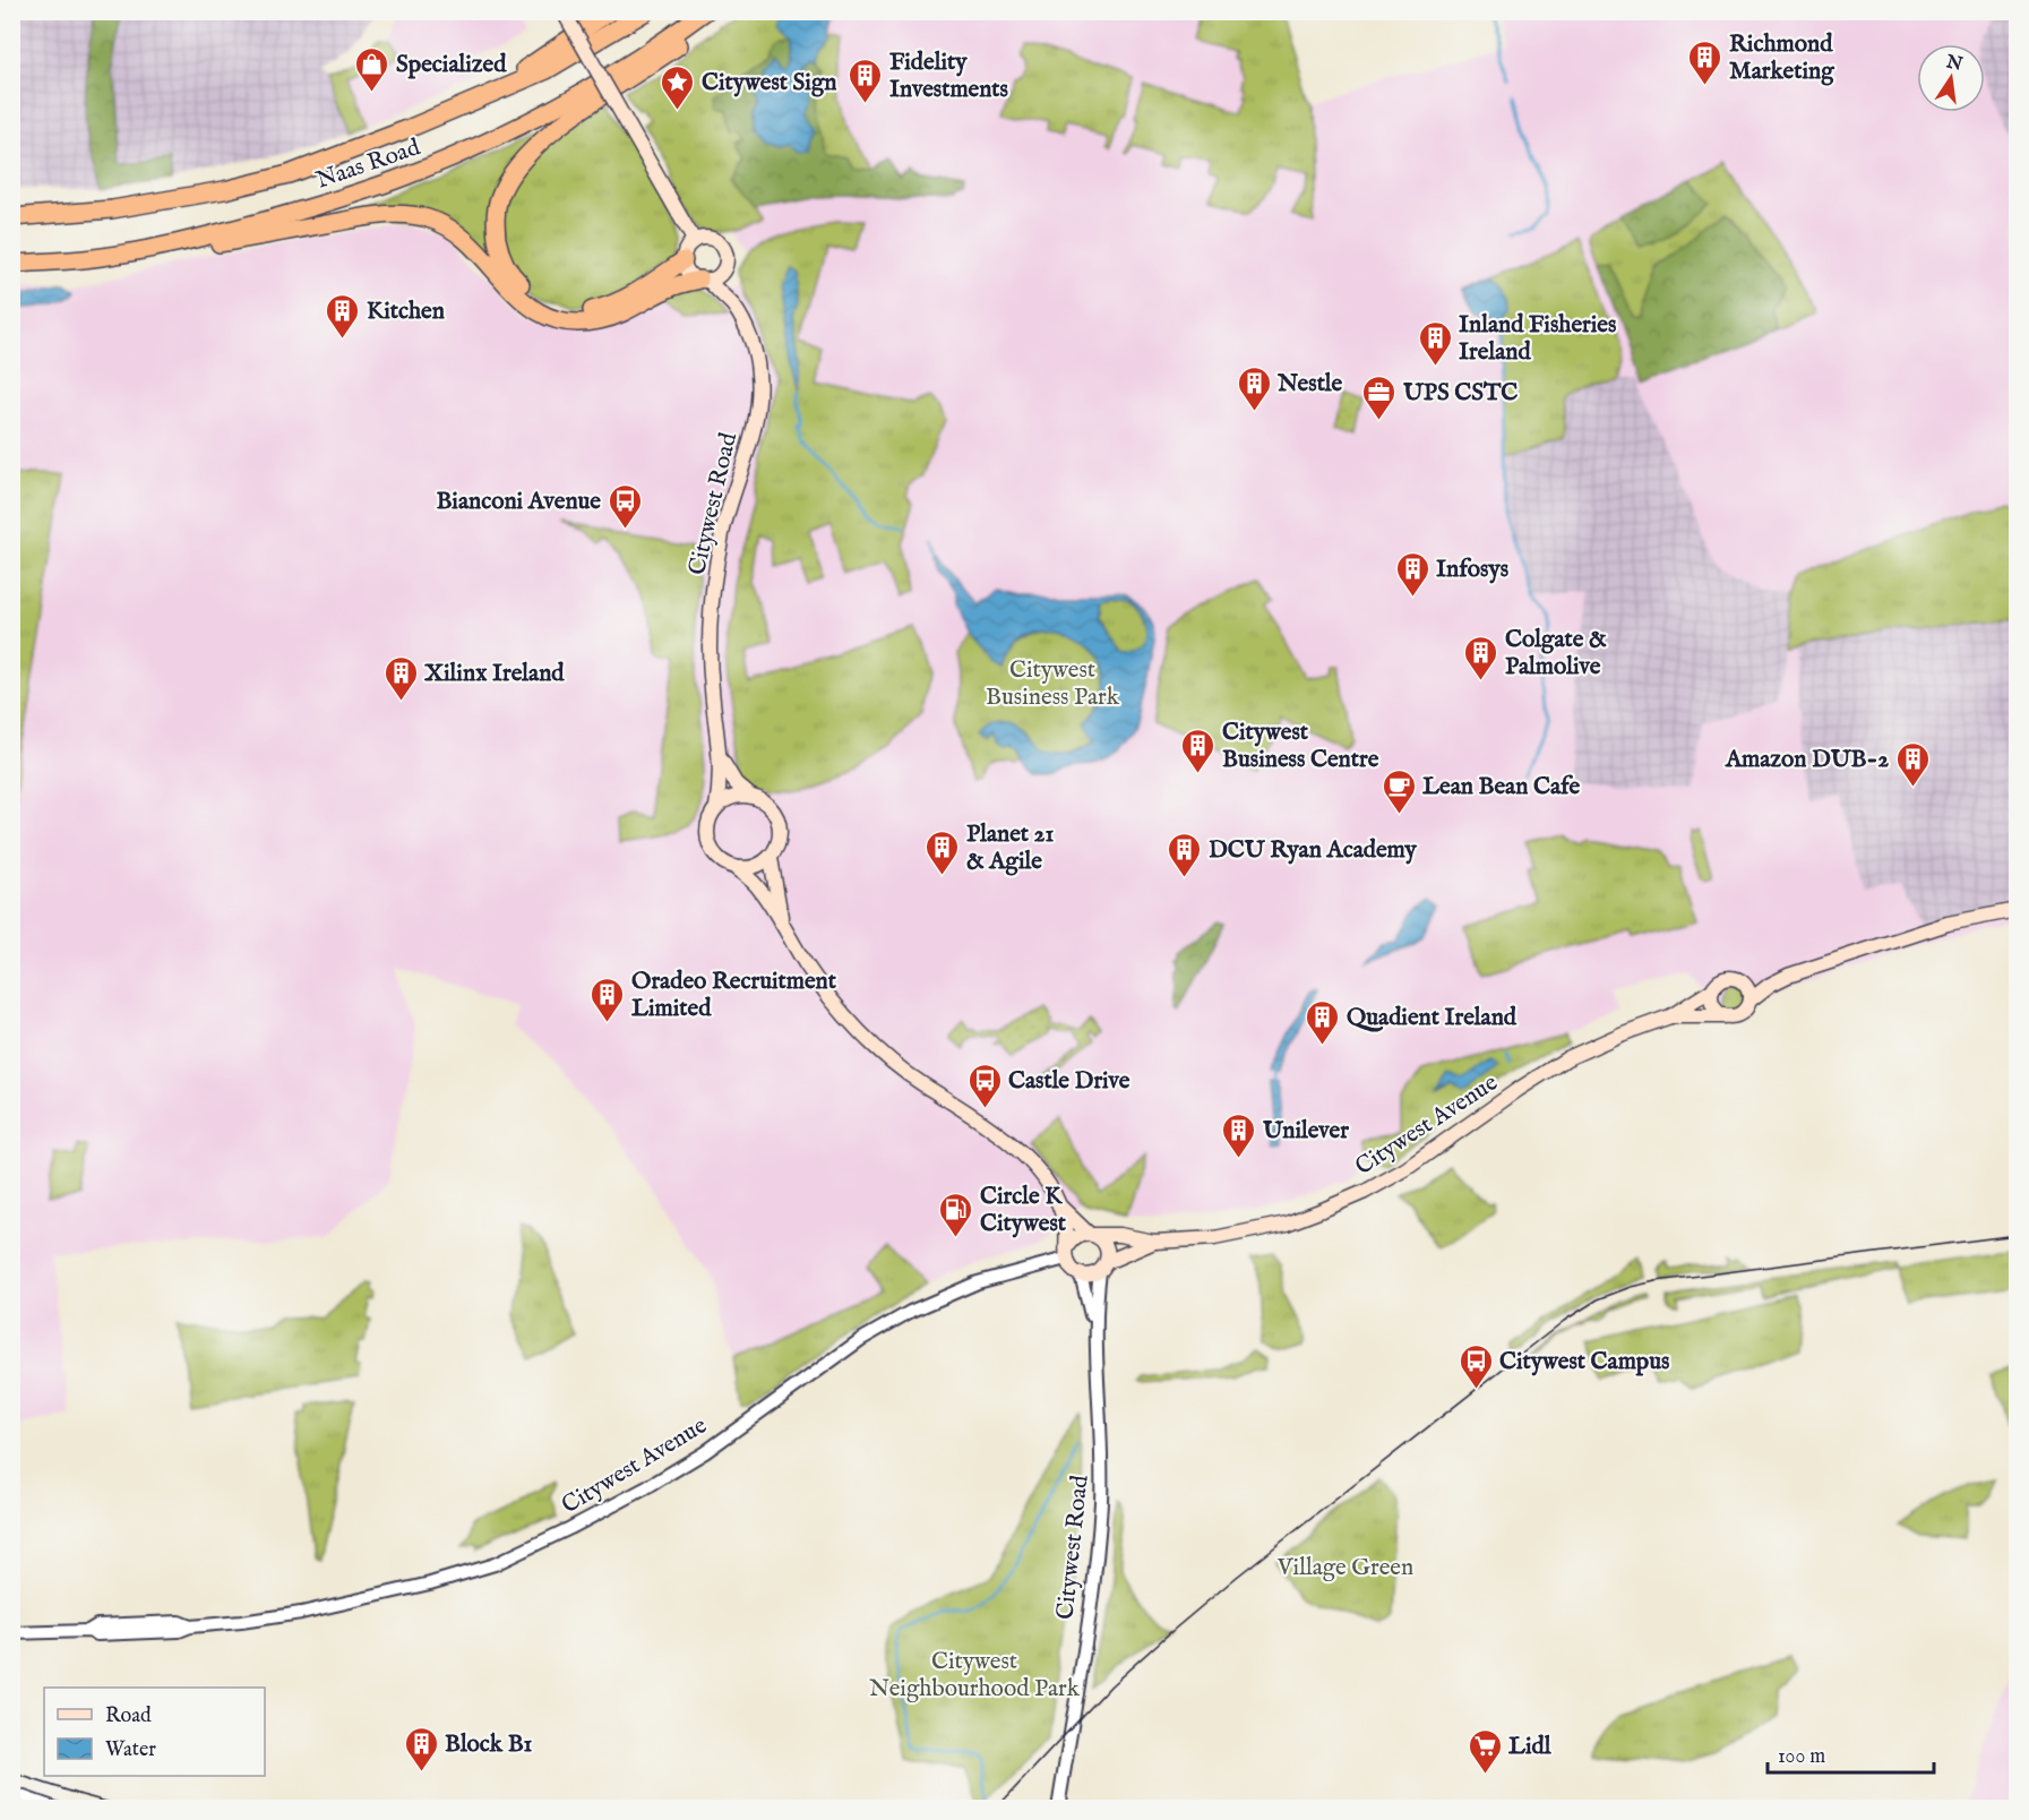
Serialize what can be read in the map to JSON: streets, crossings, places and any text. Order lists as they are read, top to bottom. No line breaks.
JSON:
{"streets":{"highway":["Naas Road"],"main road":["Citywest Road","Citywest Avenue"]},"crossings":[["Citywest Road","Citywest Avenue"]],"parks":["Citywest Business Park","Village Green","Citywest Neighbourhood Park"],"places":{"building":["Richmond Marketing","Fidelity Investments","Kitchen","Inland Fisheries Ireland","Nestle","Infosys","Colgate & Palmolive","Xilinx Ireland","Citywest Business Centre","Amazon DUB-2","Planet 21 & Agile","DCU Ryan Academy","Oradeo Recruitment Limited","Quadient Ireland","Unilever","Block B1"],"shop":["Specialized"],"place":["Citywest Sign"],"office":["UPS CSTC"],"bus stop":["Bianconi Avenue","Castle Drive","Citywest Campus"],"cafe":["Lean Bean Cafe"],"fuel station":["Circle K Citywest"],"supermarket":["Lidl"]},"legend":["Road","Water"],"scale_bar":"100 m","north":"top"}
